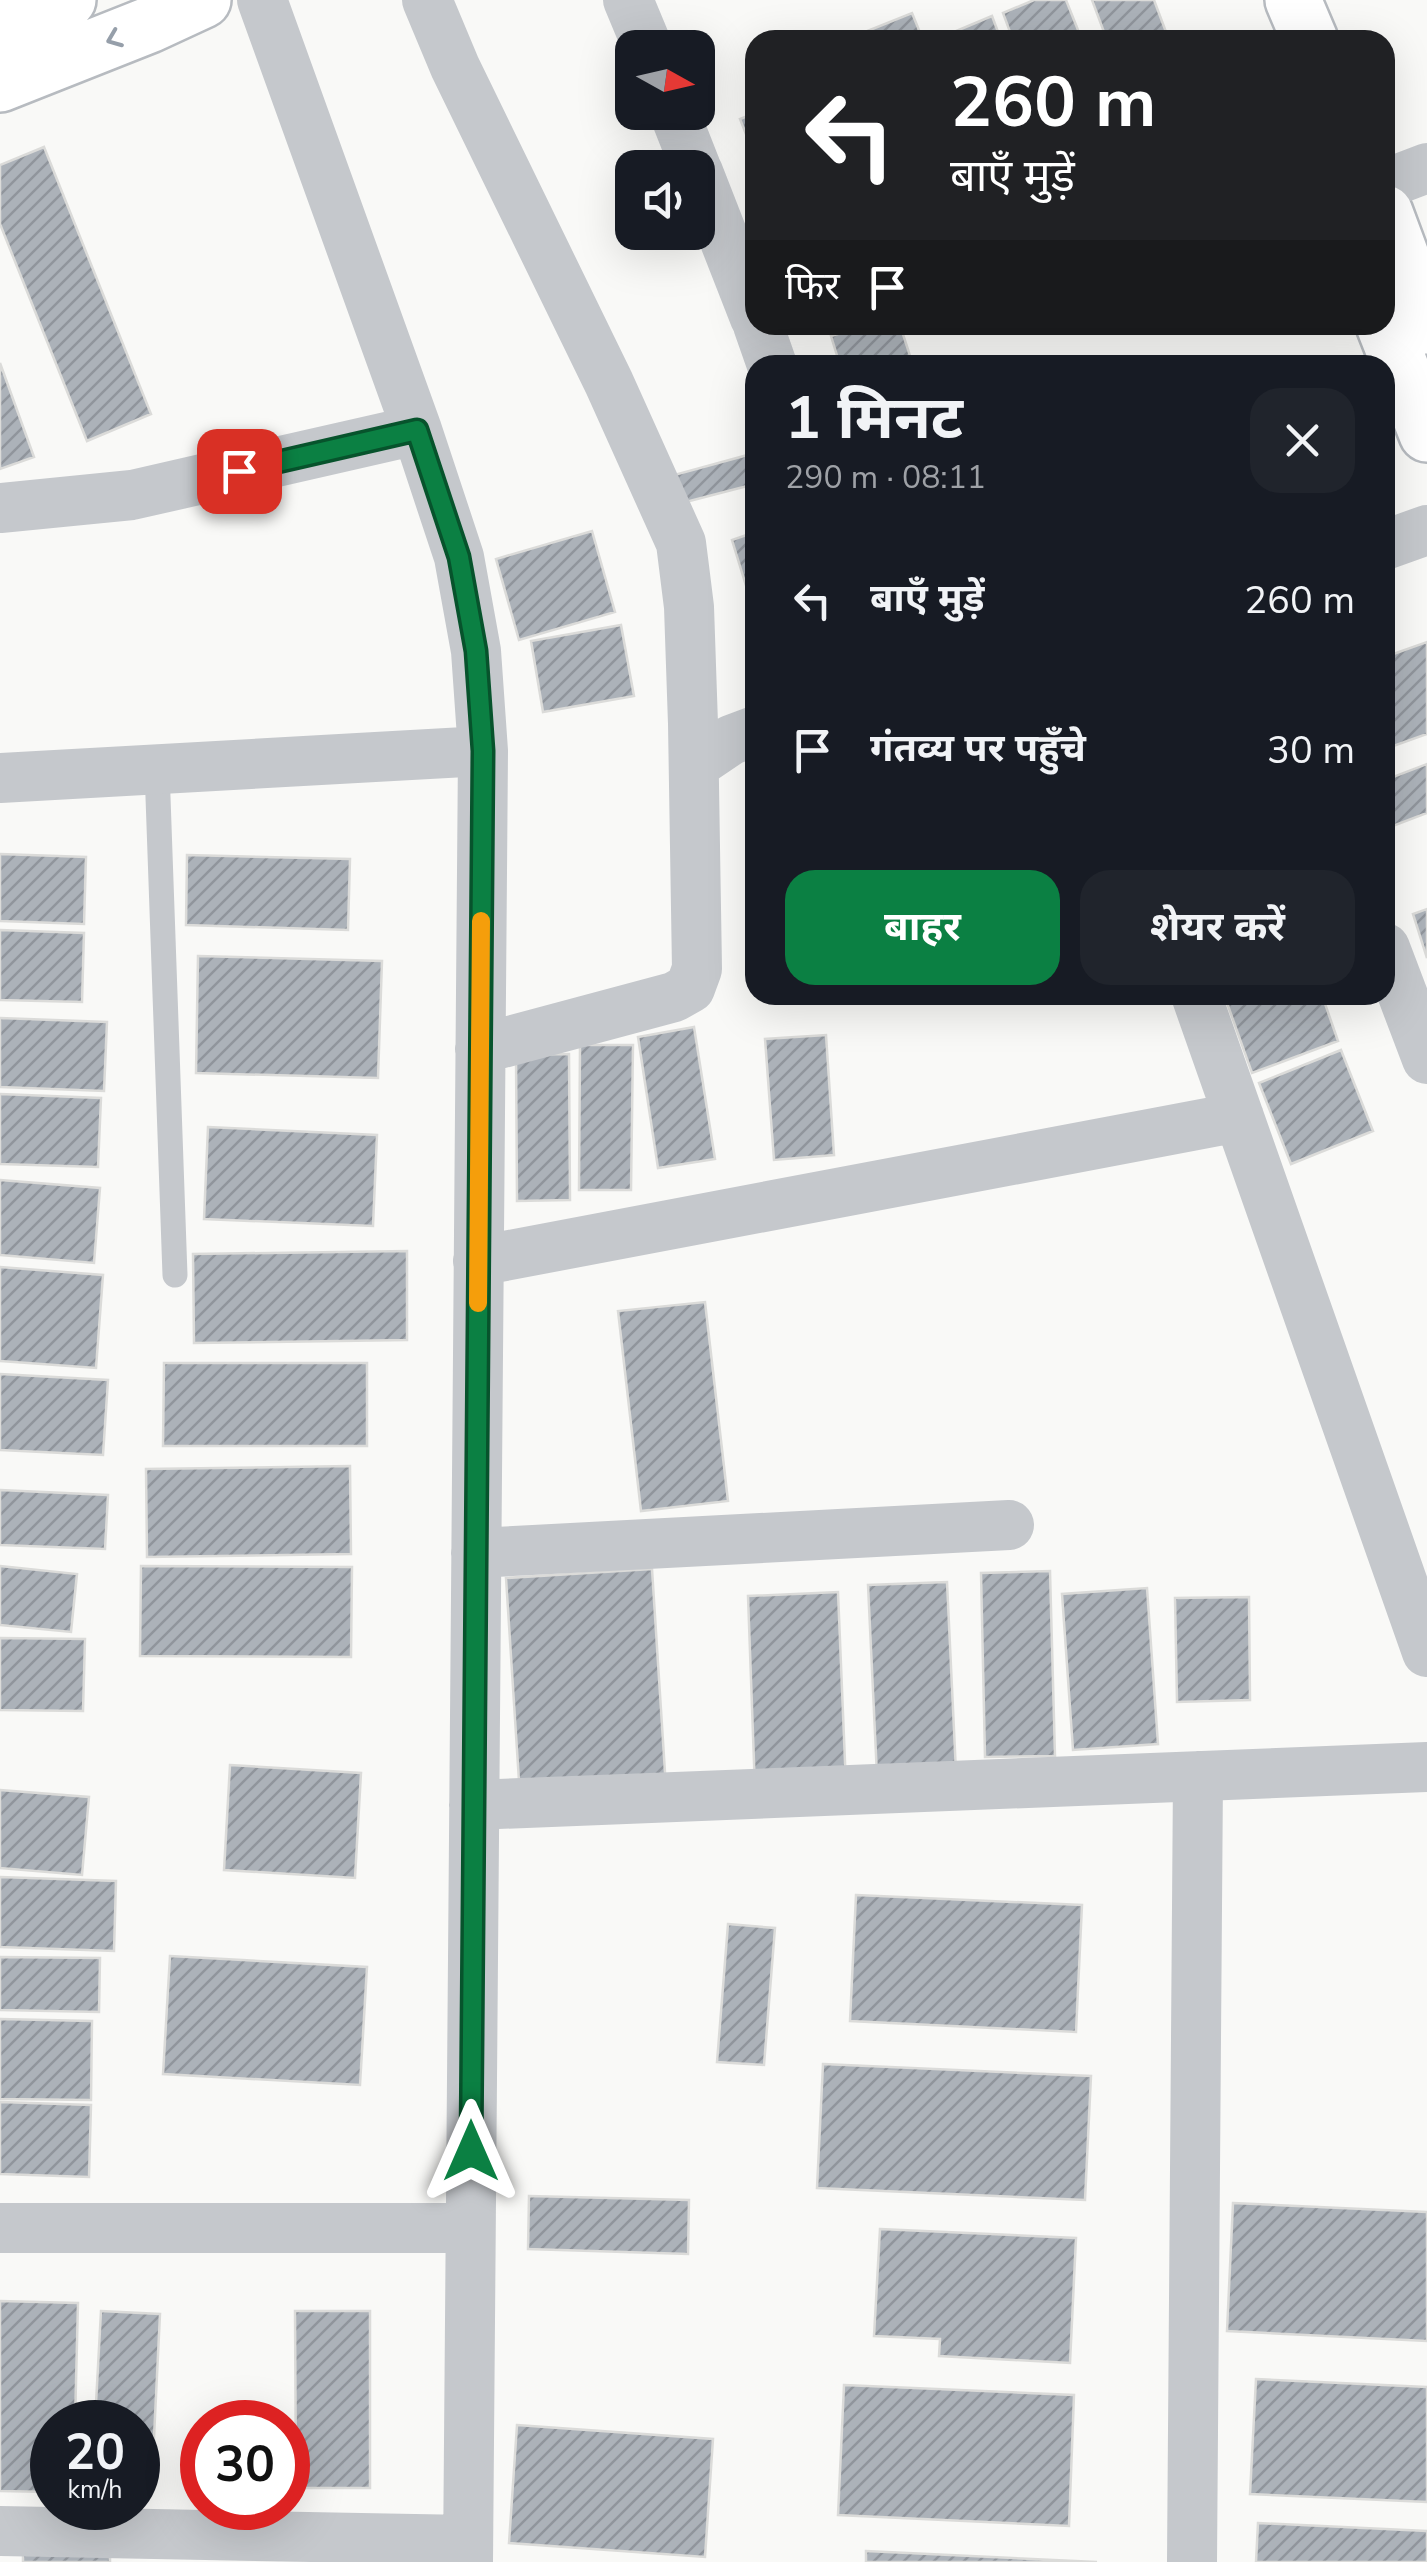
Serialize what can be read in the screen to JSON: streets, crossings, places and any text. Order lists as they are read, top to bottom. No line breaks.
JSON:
{"north":"right","page":{"turn":["260 m","बाएँ मुड़ें"],"then":"फिर","heading":["1 मिनट","290 m · 08:11"],"list":[{"name":"बाएँ मुड़ें","value":"260 m"},{"name":"गंतव्य पर पहुँचे","value":"30 m"}],"buttons":["बाहर","शेयर करें"],"speed":"20 km/h","limit":"30"}}
